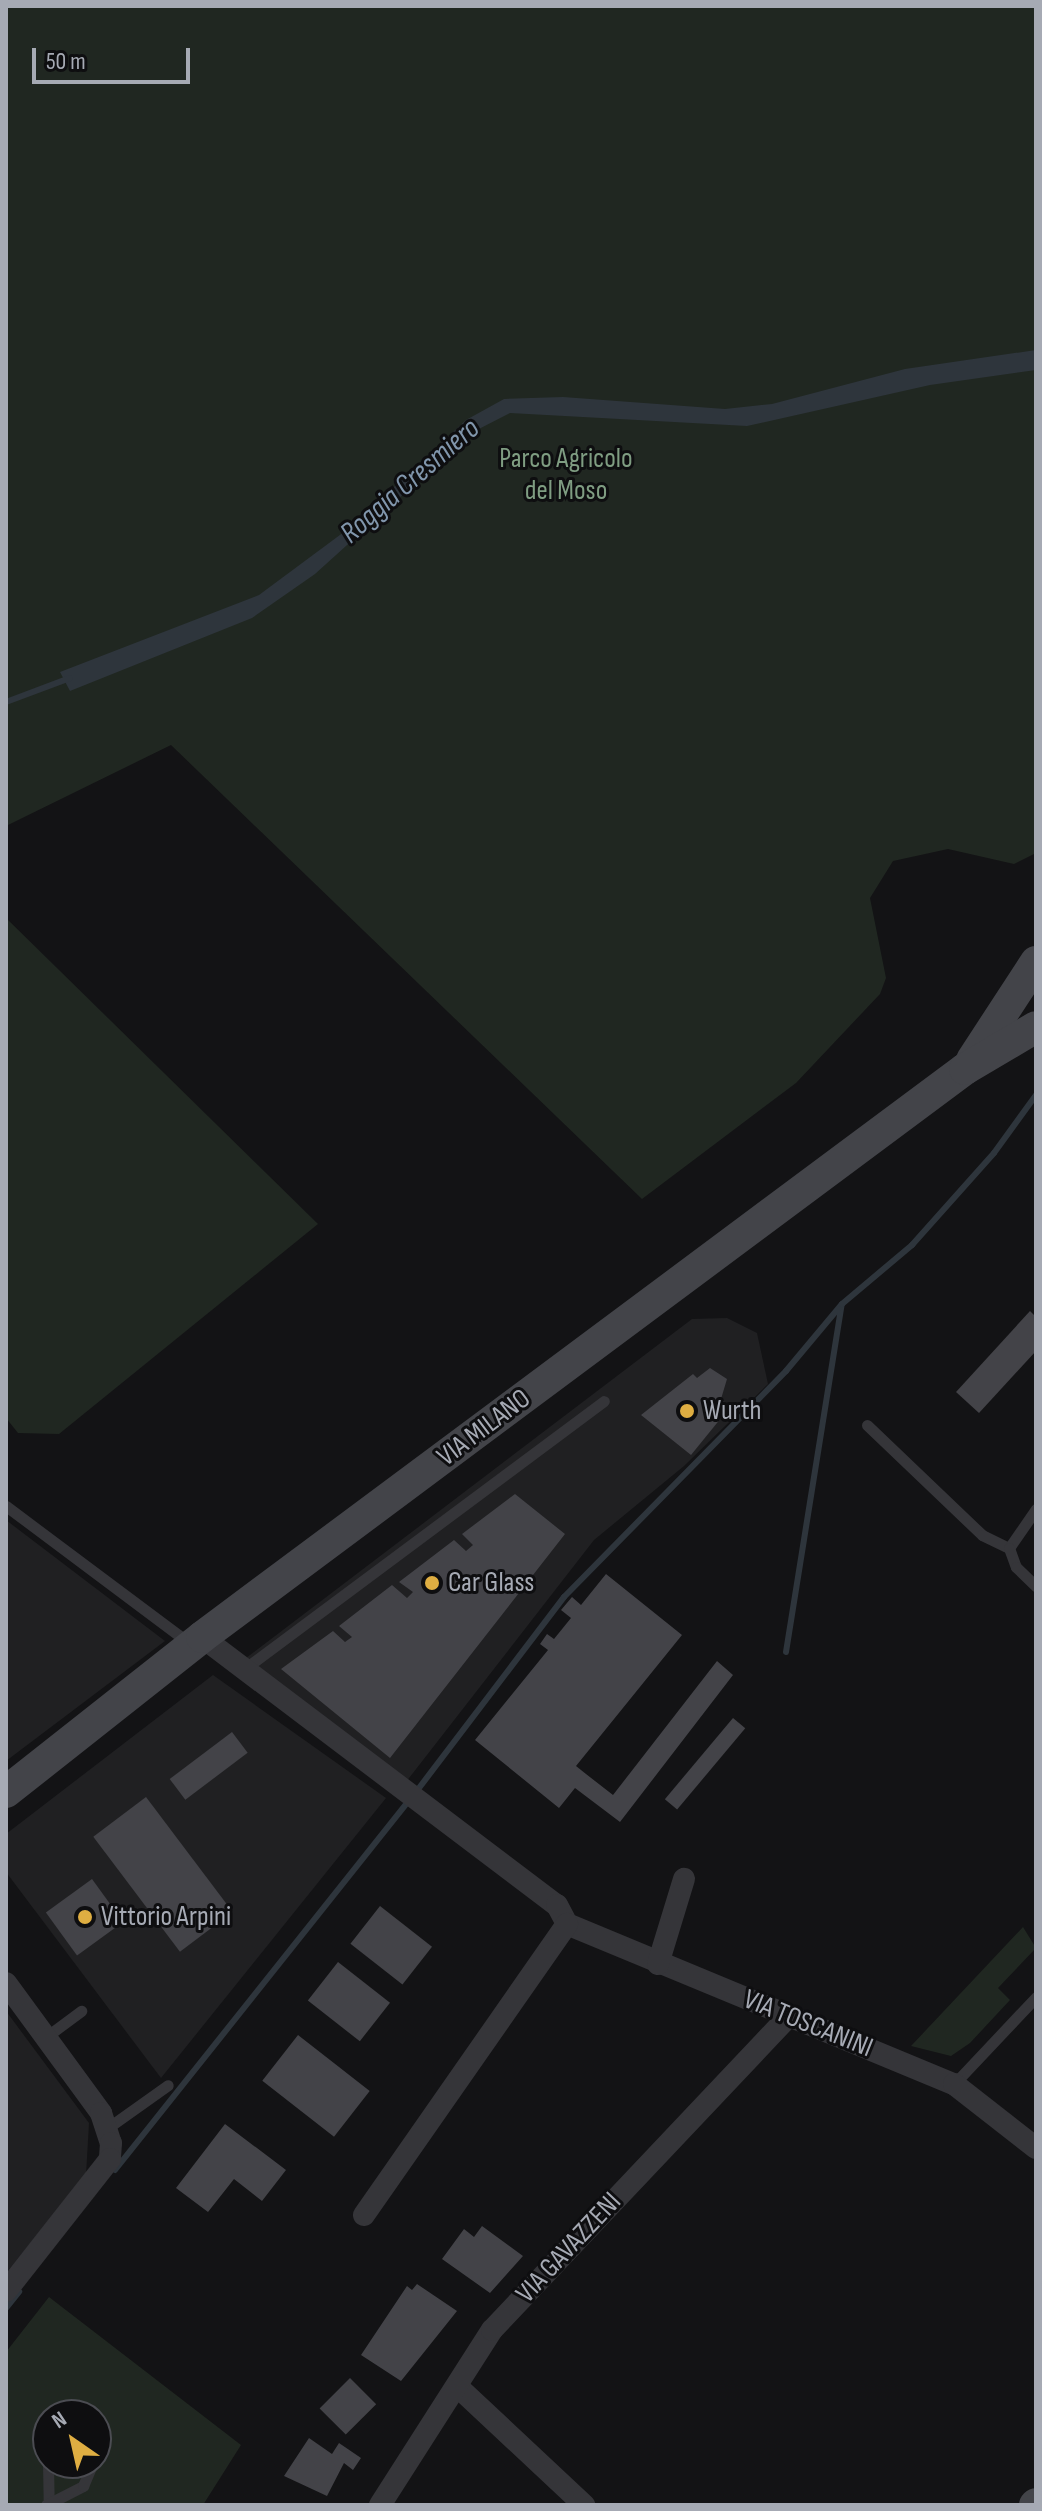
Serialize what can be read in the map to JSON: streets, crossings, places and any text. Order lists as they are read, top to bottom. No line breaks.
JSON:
{"streets":{"main road":["VIA MILANO"],"street":["VIA TOSCANINI","VIA GAVAZZENI"]},"crossings":[["VIA MILANO","VIA TOSCANINI"],["VIA TOSCANINI","VIA GAVAZZENI"]],"water":["Roggia Cresmiero"],"parks":["Parco Agricolo del Moso"],"places":["Wurth","Car Glass","Vittorio Arpini"],"scale_bar":"50 m","north":"top left"}
